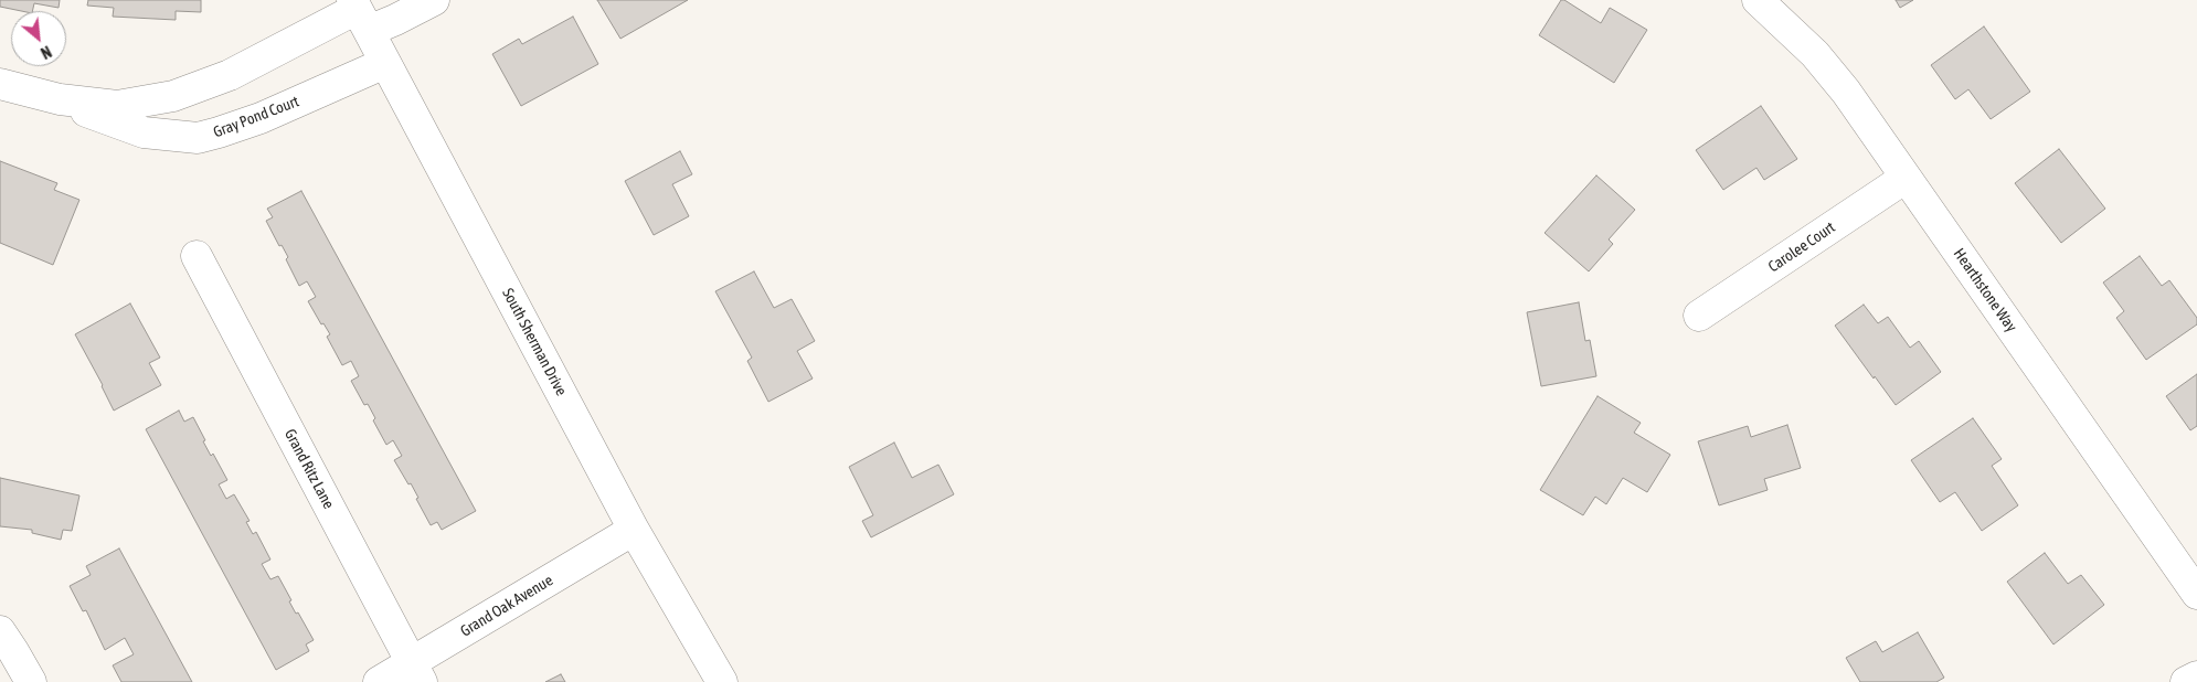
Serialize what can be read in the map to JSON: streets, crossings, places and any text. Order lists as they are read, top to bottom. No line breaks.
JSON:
{"streets":{"street":["Gray Pond Court","Carolee Court","Hearthstone Way","South Sherman Drive","Grand Ritz Lane","Grand Oak Avenue"]},"crossings":[["Gray Pond Court","South Sherman Drive"],["Carolee Court","Hearthstone Way"],["South Sherman Drive","Grand Oak Avenue"],["Grand Ritz Lane","Grand Oak Avenue"]],"north":"bottom right"}
